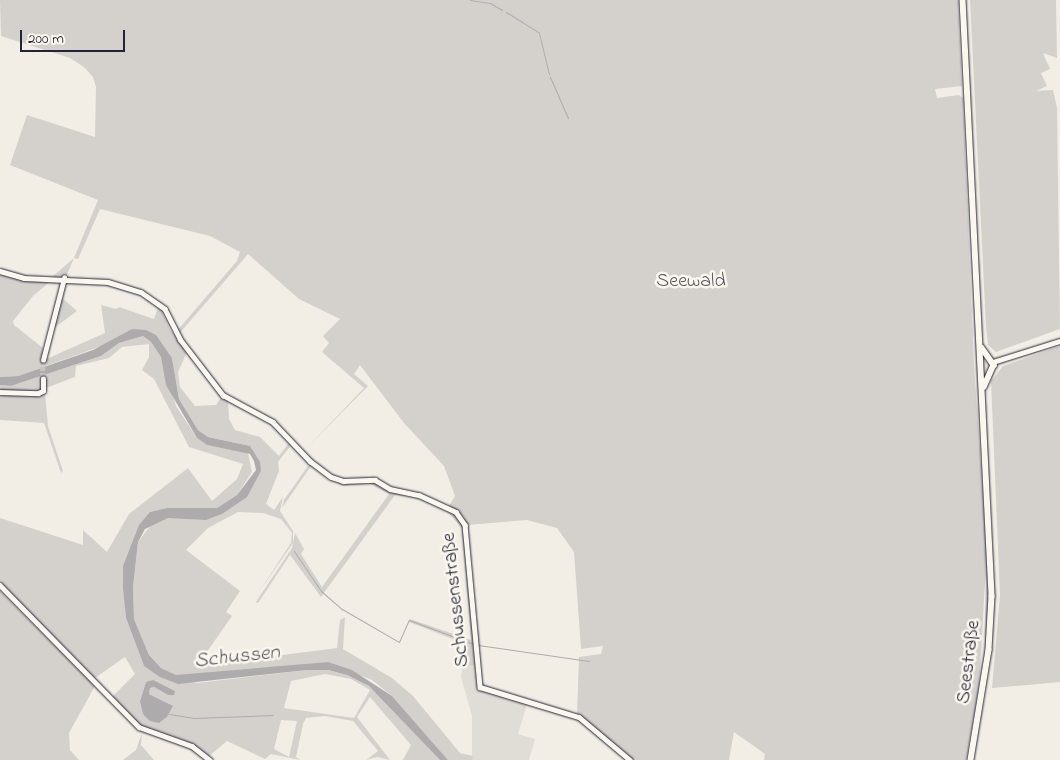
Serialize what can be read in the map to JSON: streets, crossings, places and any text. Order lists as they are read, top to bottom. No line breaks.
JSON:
{"streets":{"main road":["Seestraße"],"street":["Schussenstraße"]},"water":["Schussen"],"parks":["Seewald"],"scale_bar":"200 m"}
